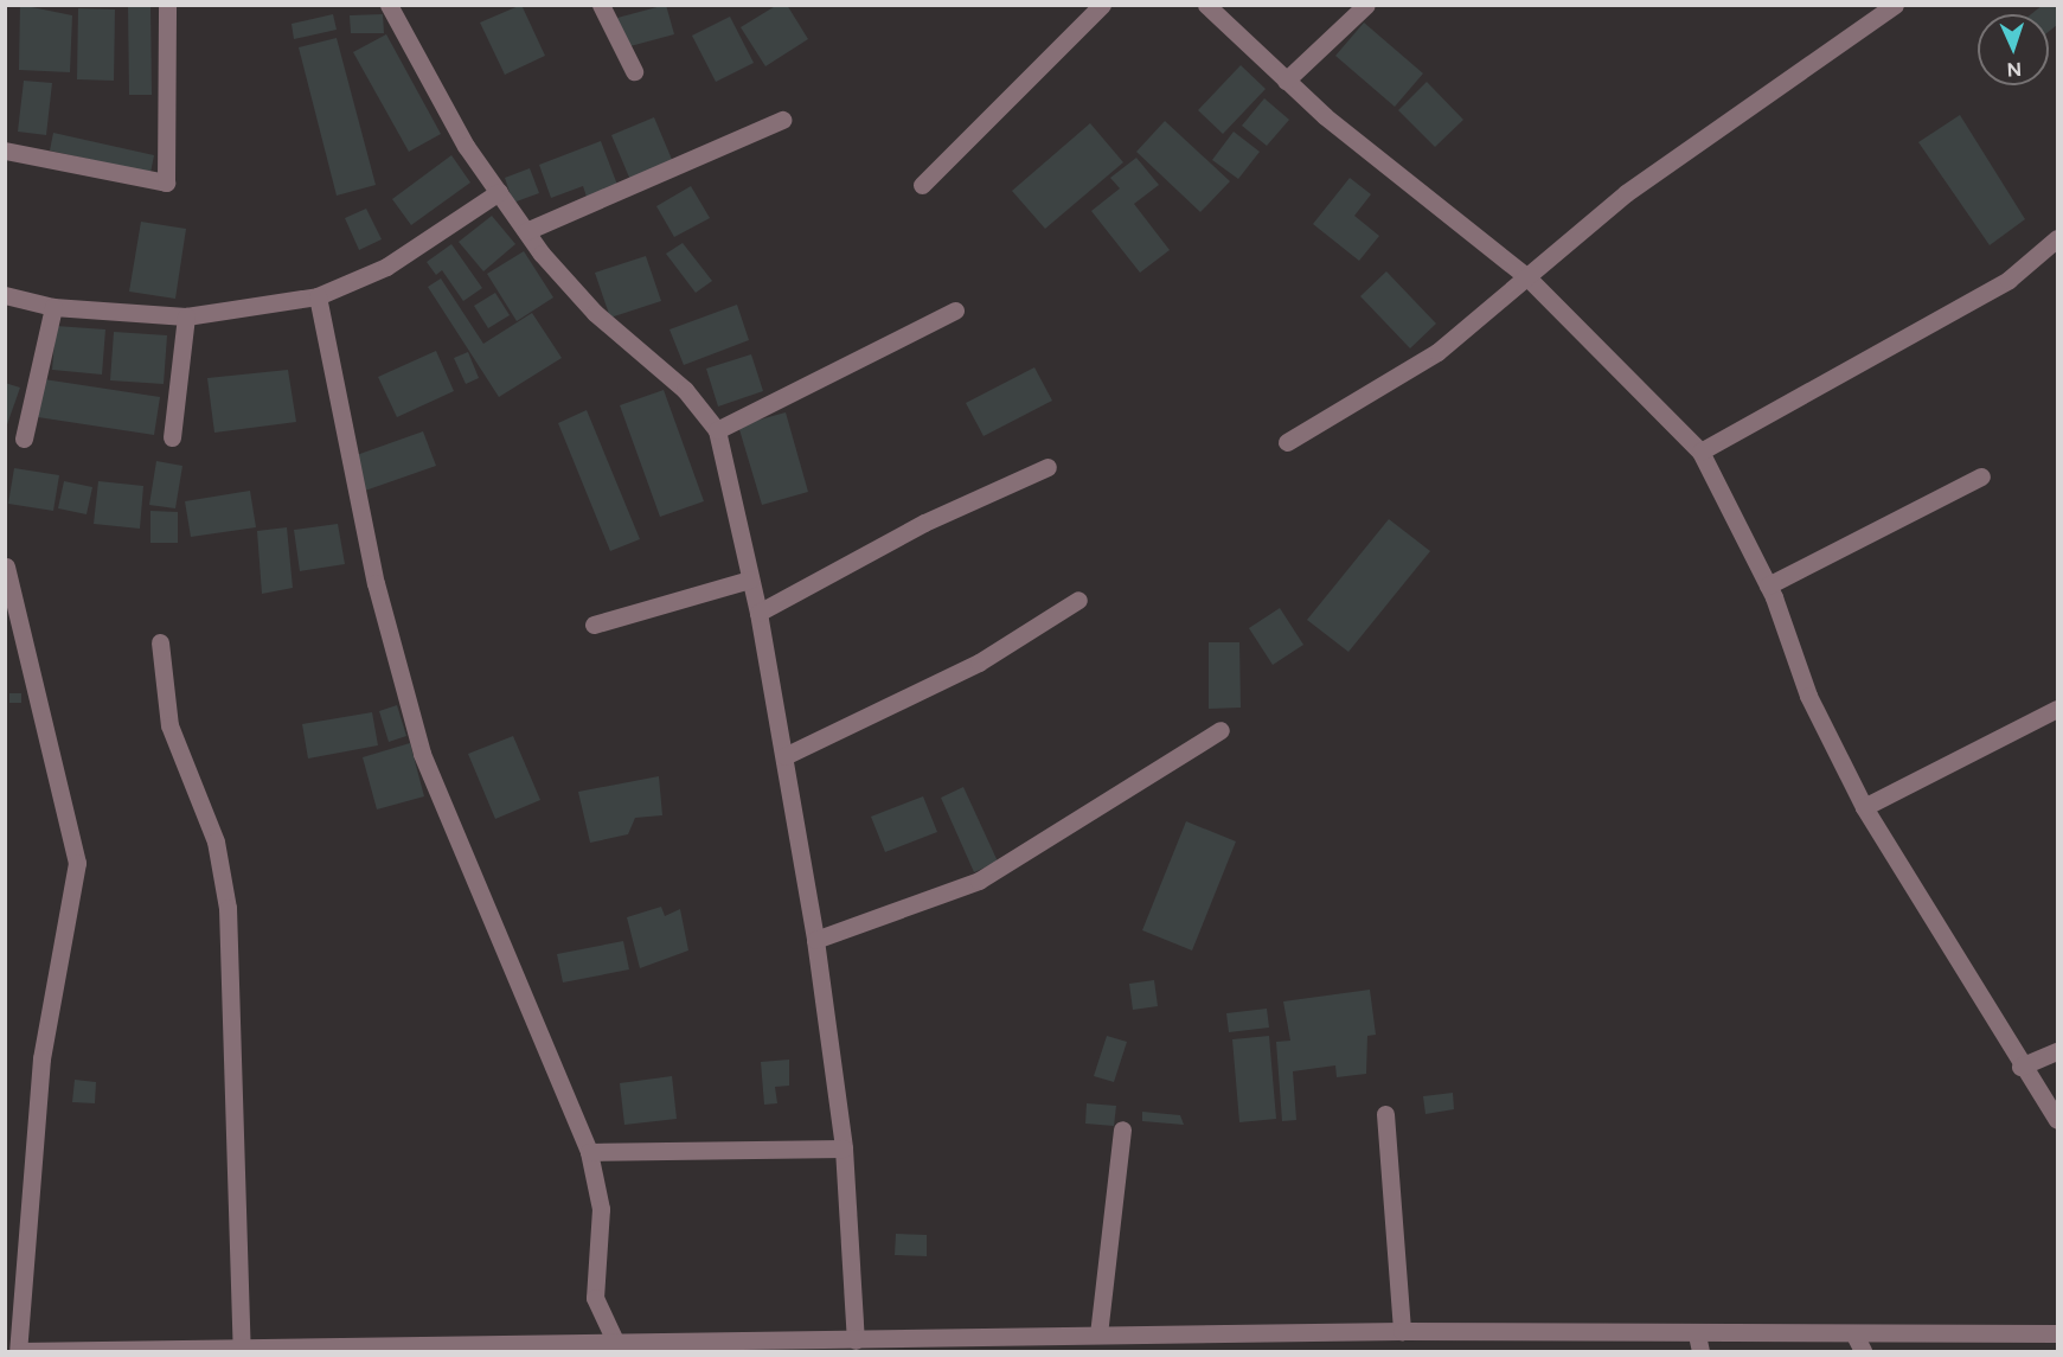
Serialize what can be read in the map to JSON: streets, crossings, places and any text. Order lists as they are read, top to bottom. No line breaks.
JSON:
{"north":"bottom"}
